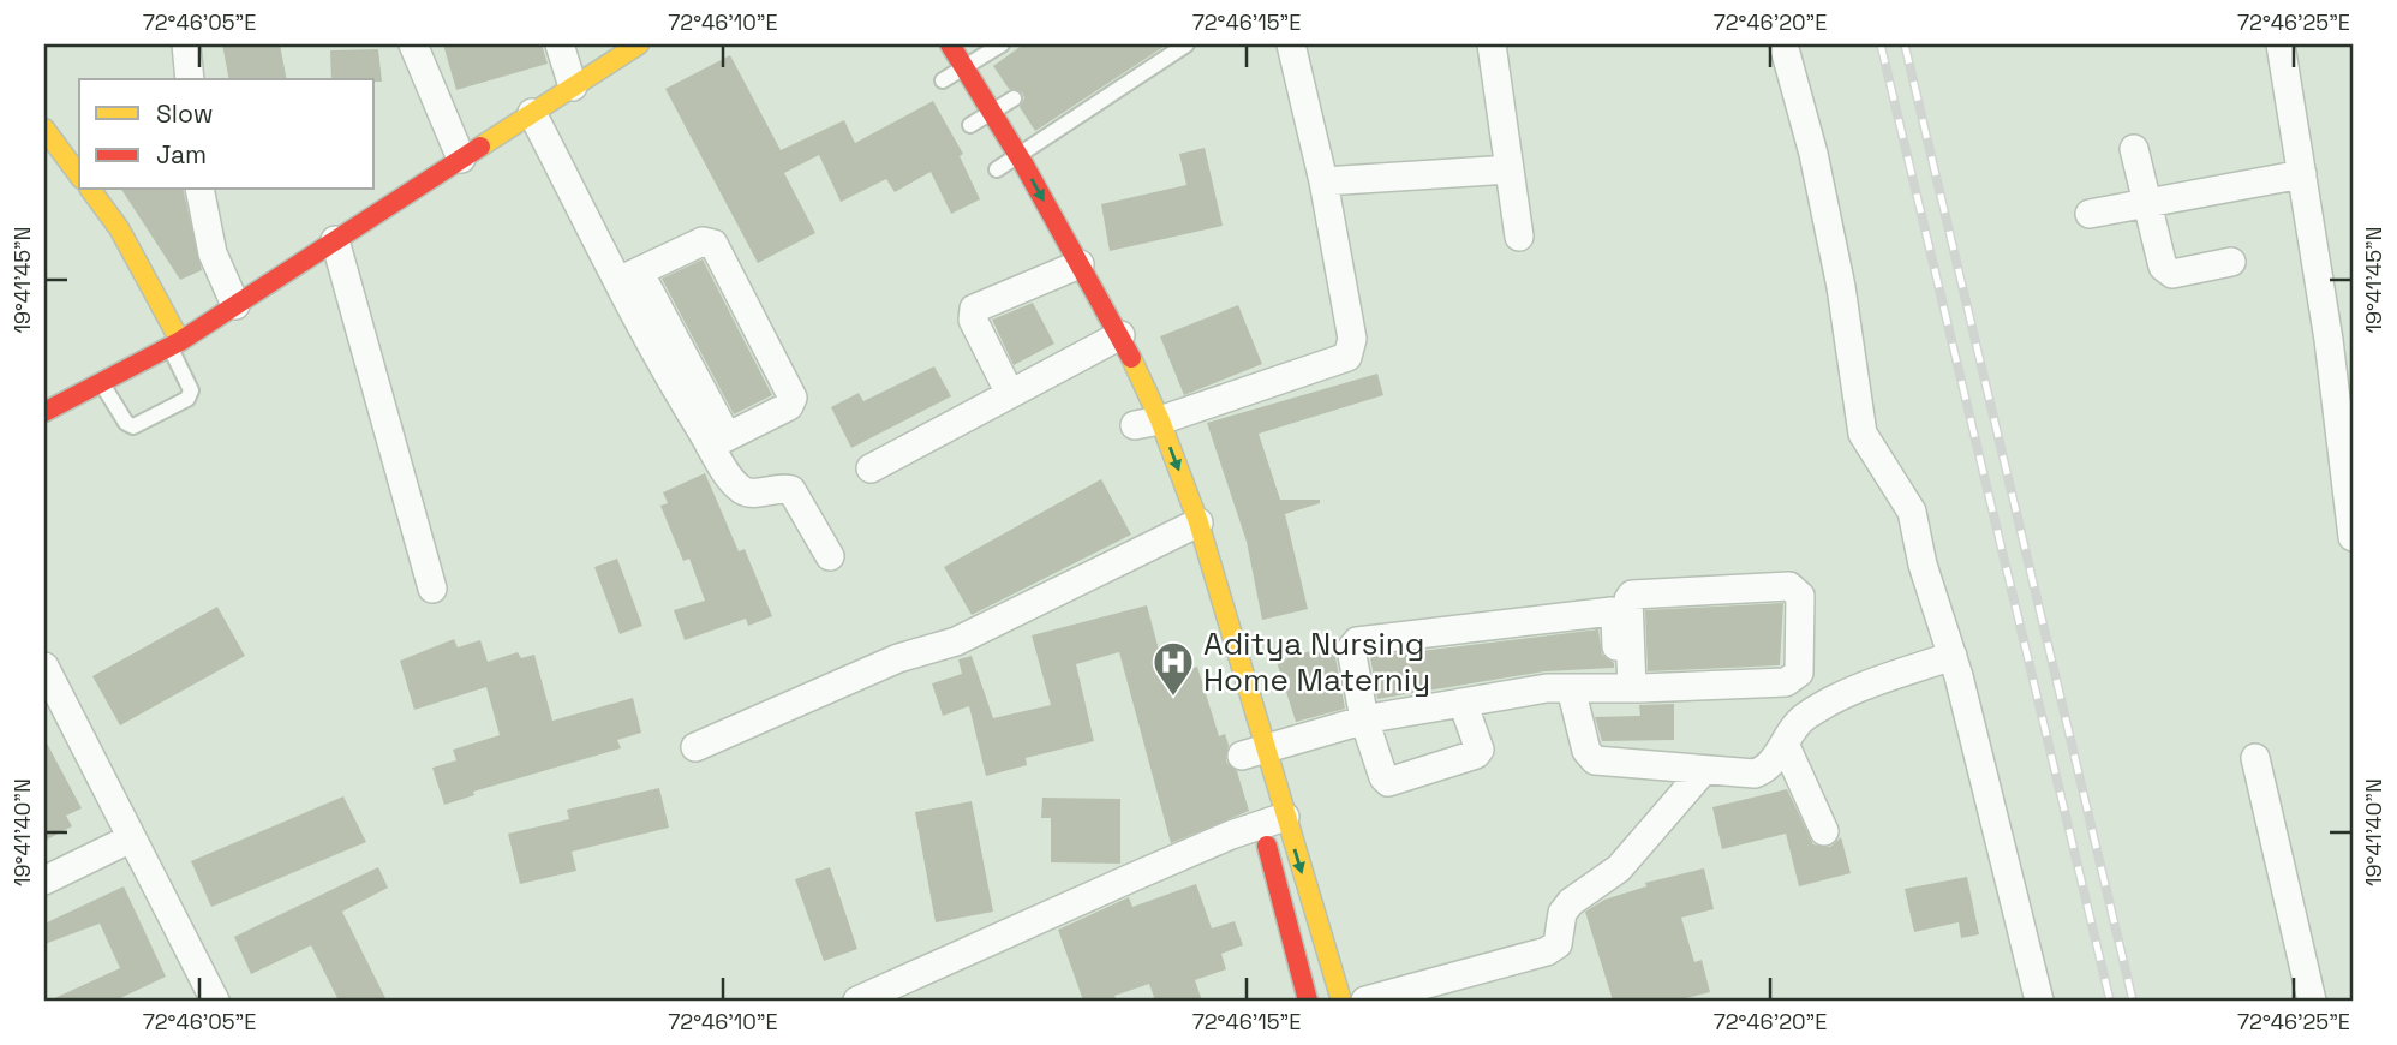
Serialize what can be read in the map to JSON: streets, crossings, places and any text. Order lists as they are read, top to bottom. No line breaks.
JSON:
{"places":{"hospital":["Aditya Nursing Home Materniy"]},"legend":["Slow","Jam"],"coordinates":["72°46'05\"E","72°46'10\"E","72°46'15\"E","72°46'20\"E","72°46'25\"E","19°41'45\"N","19°41'40\"N"]}
